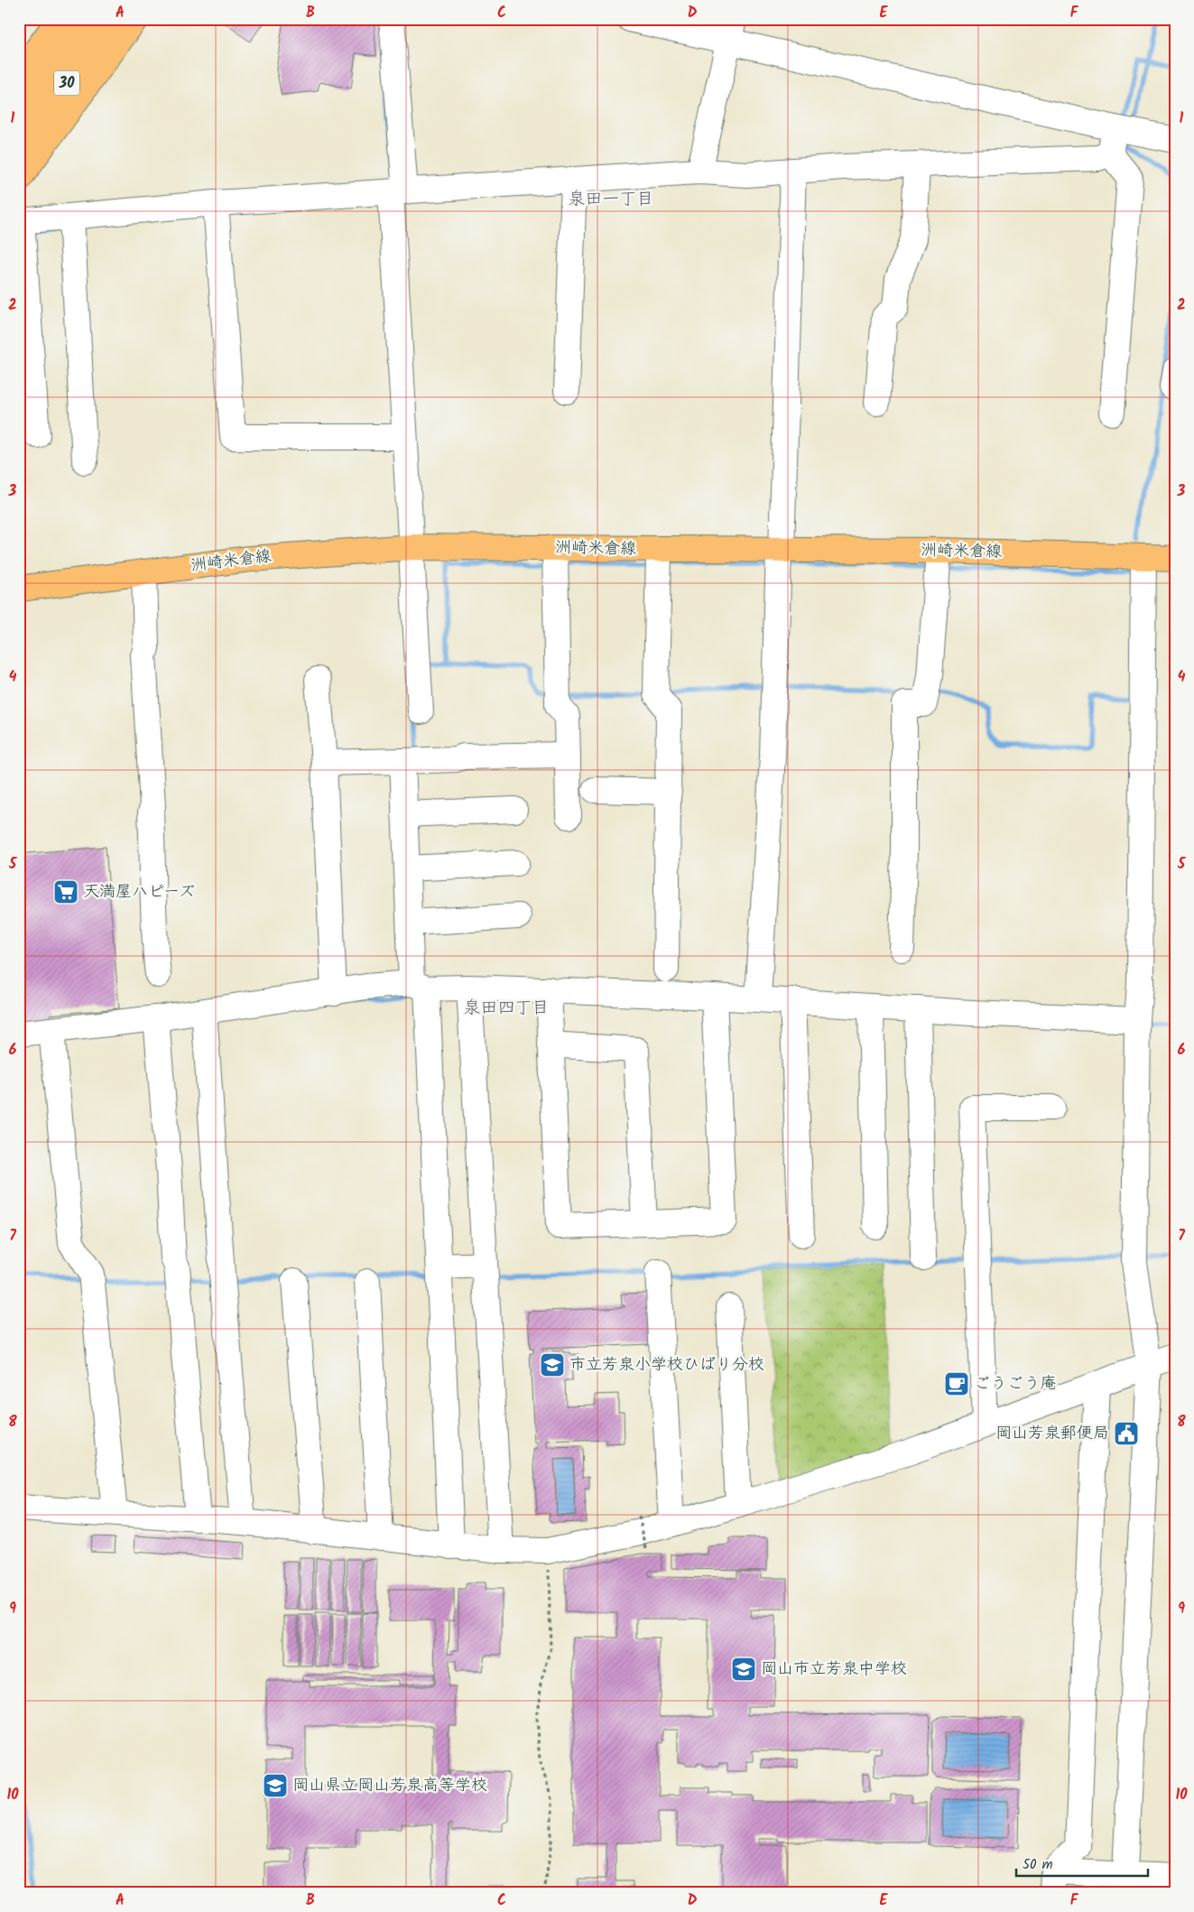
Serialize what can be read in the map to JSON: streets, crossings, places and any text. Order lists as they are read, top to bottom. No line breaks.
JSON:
{"streets":{"main road":["30","洲崎米倉線"]},"districts":["泉田一丁目","泉田四丁目"],"places":{"supermarket":["天満屋ハピーズ"],"school or university":["市立芳泉小学校ひばり分校","岡山市立芳泉中学校","岡山県立岡山芳泉高等学校"],"cafe":["ごうごう庵"],"public building":["岡山芳泉郵便局"]},"scale_bar":"50 m","grid":{"columns":["A","B","C","D","E","F"],"rows":["1","2","3","4","5","6","7","8","9","10"]}}
